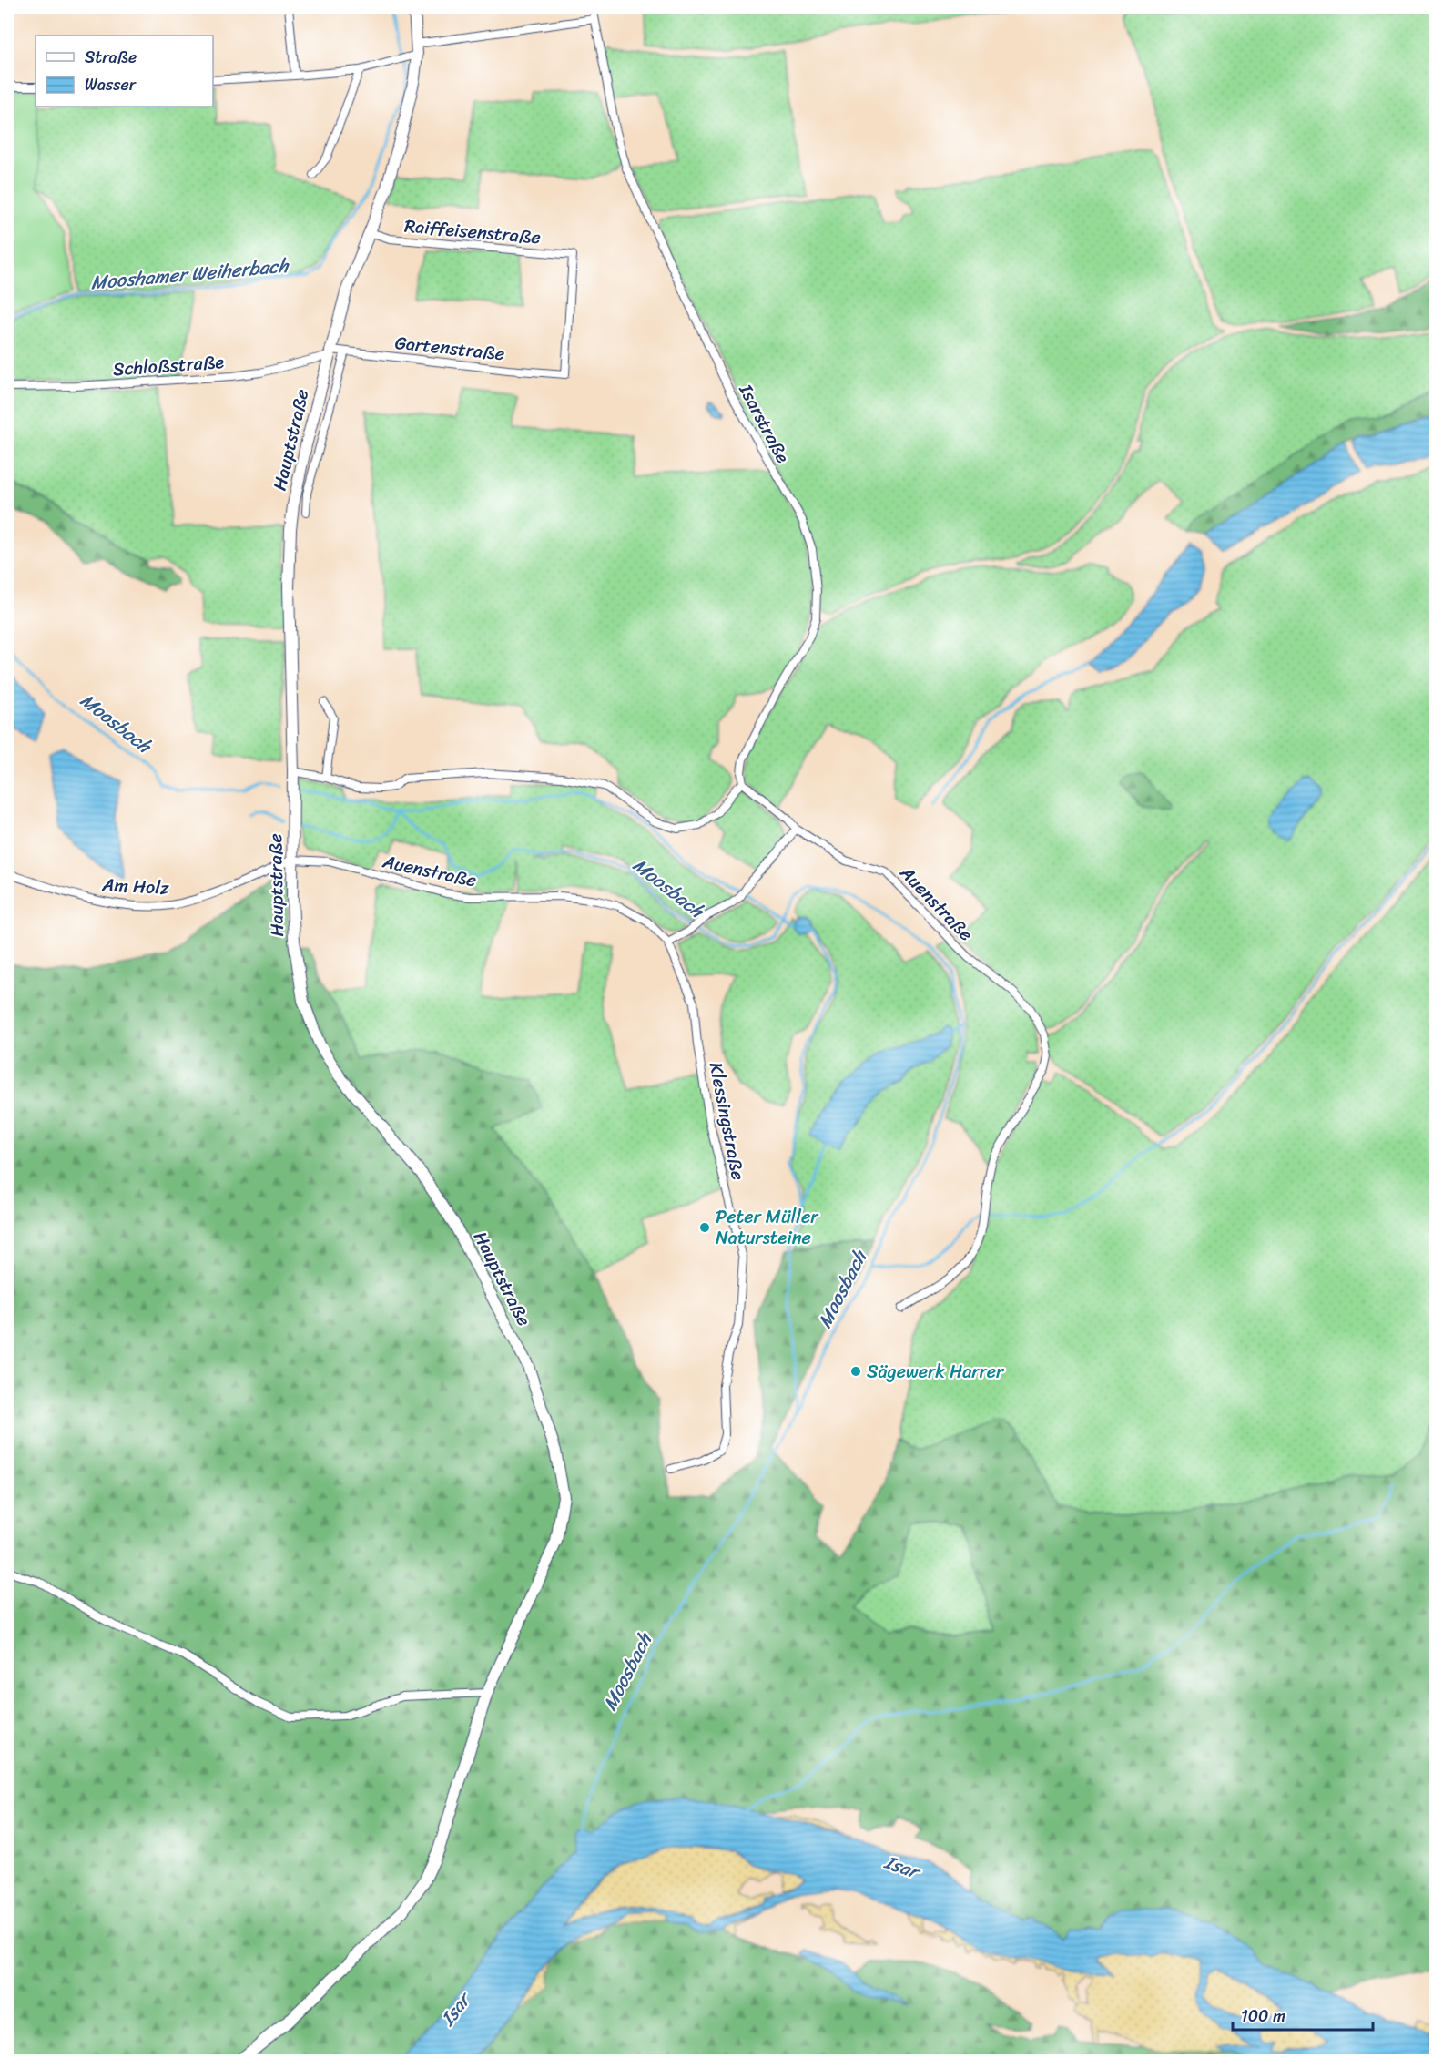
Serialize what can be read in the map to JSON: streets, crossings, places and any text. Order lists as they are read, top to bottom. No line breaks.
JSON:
{"streets":{"main road":["Hauptstraße"],"street":["Raiffeisenstraße","Gartenstraße","Schloßstraße","Isarstraße","Auenstraße","Am Holz","Klessingstraße"]},"crossings":[["Raiffeisenstraße","Gartenstraße"],["Raiffeisenstraße","Hauptstraße"],["Gartenstraße","Schloßstraße"],["Gartenstraße","Hauptstraße"],["Schloßstraße","Hauptstraße"],["Hauptstraße","Auenstraße"],["Hauptstraße","Am Holz"],["Auenstraße","Am Holz"],["Auenstraße","Klessingstraße"]],"water":["Mooshamer Weiherbach","Moosbach","Isar"],"places":["Peter Müller Natursteine","Sägewerk Harrer"],"legend":["Straße","Wasser"],"scale_bar":"100 m"}
